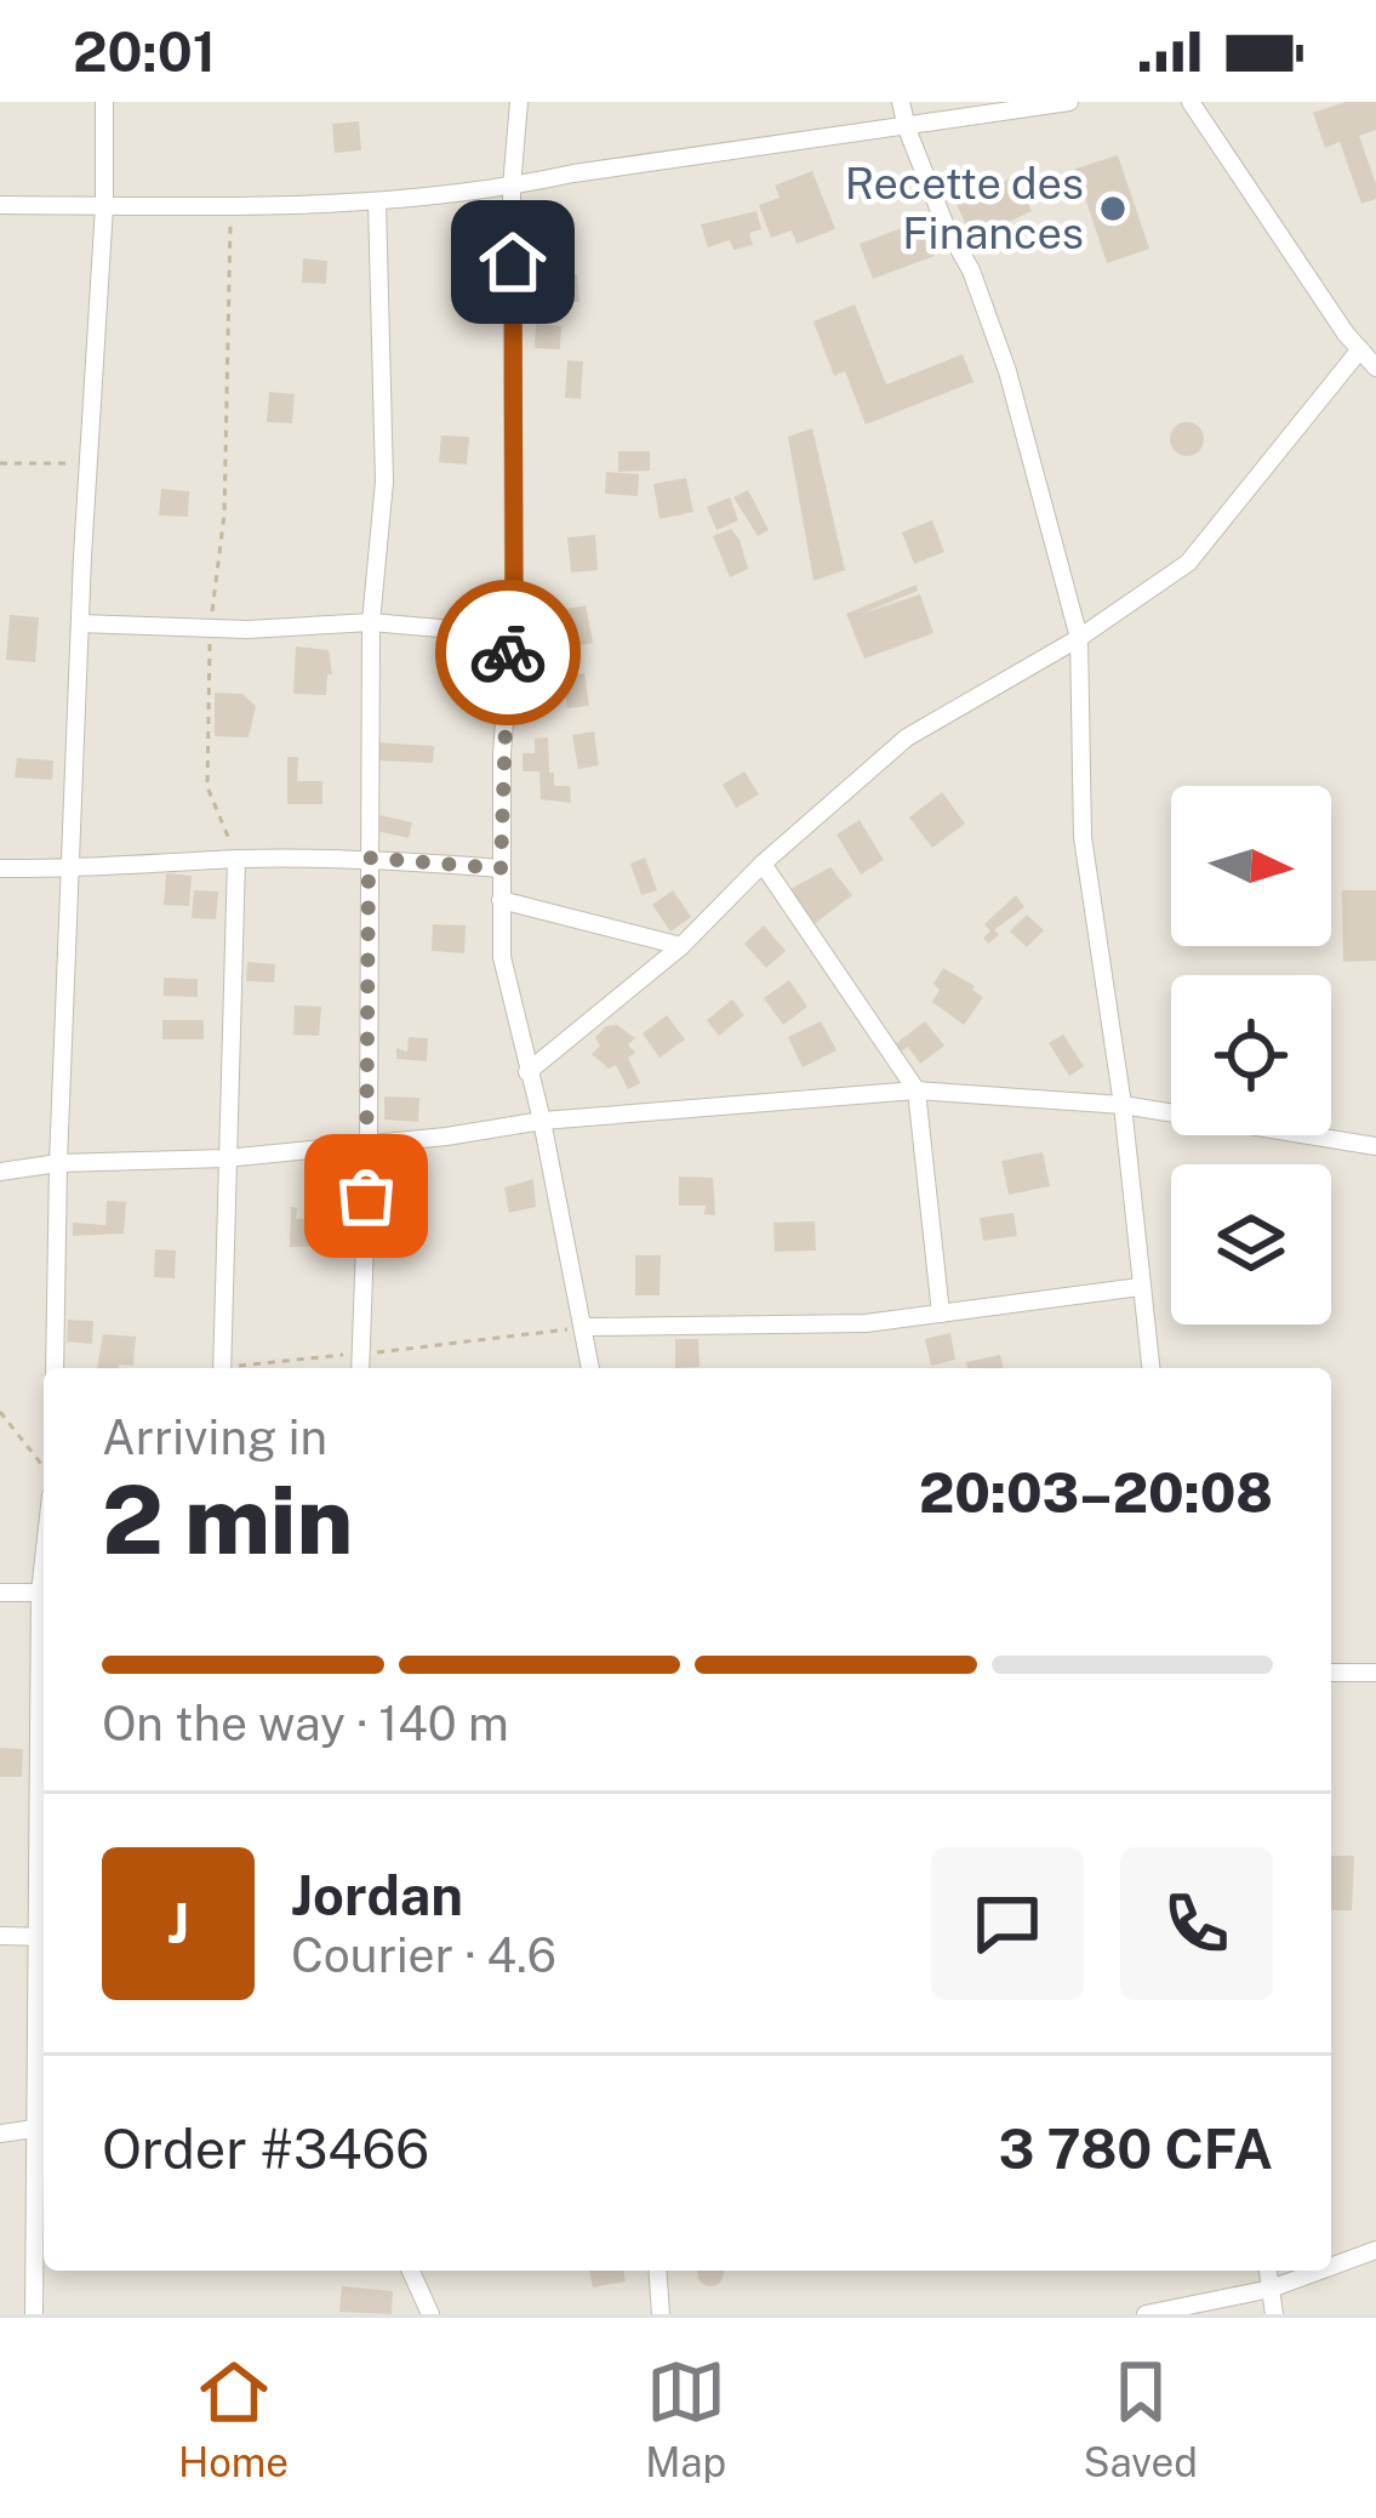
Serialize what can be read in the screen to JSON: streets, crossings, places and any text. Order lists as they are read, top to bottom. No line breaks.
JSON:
{"places":["Recette des Finances"],"north":"right","page":{"status":"20:01","heading":["2 min","Arriving in","20:03–20:08"],"panel":["Jordan","Courier · 4.6","Order #3466","3 780 CFA"],"bar":"On the way · 140 m","round":"J","tabs":["Home","Map","Saved"]}}
